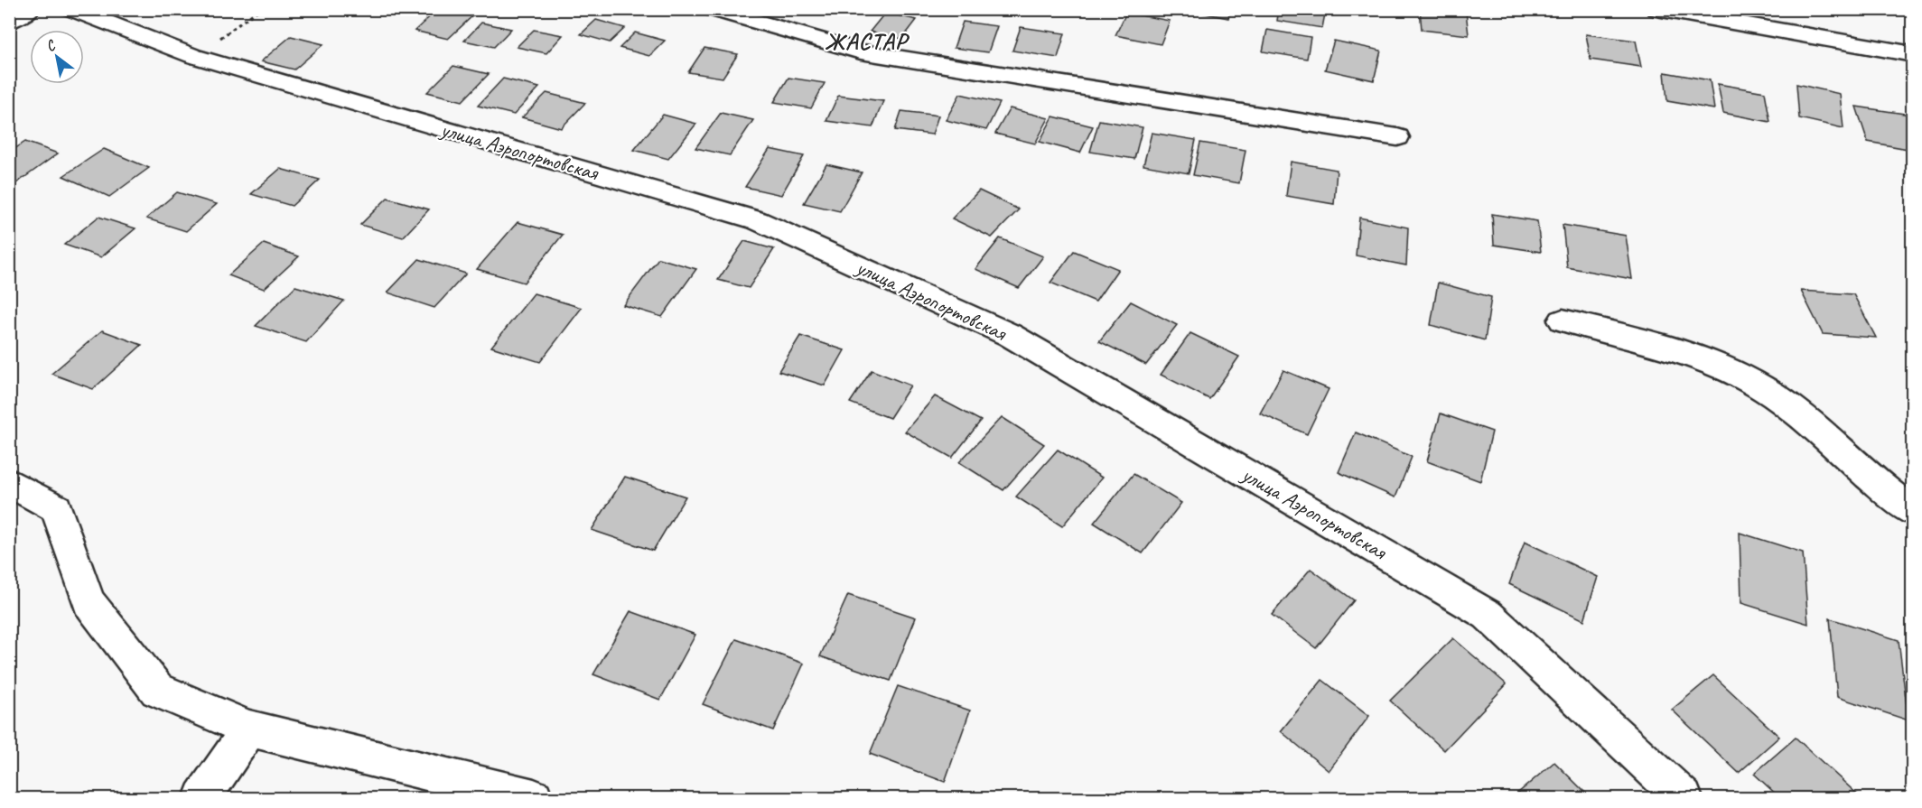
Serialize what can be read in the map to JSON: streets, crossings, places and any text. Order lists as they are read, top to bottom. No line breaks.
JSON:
{"streets":{"street":["улица Аэропортовская"]},"districts":["ЖАСТАР"],"north":"top left"}
